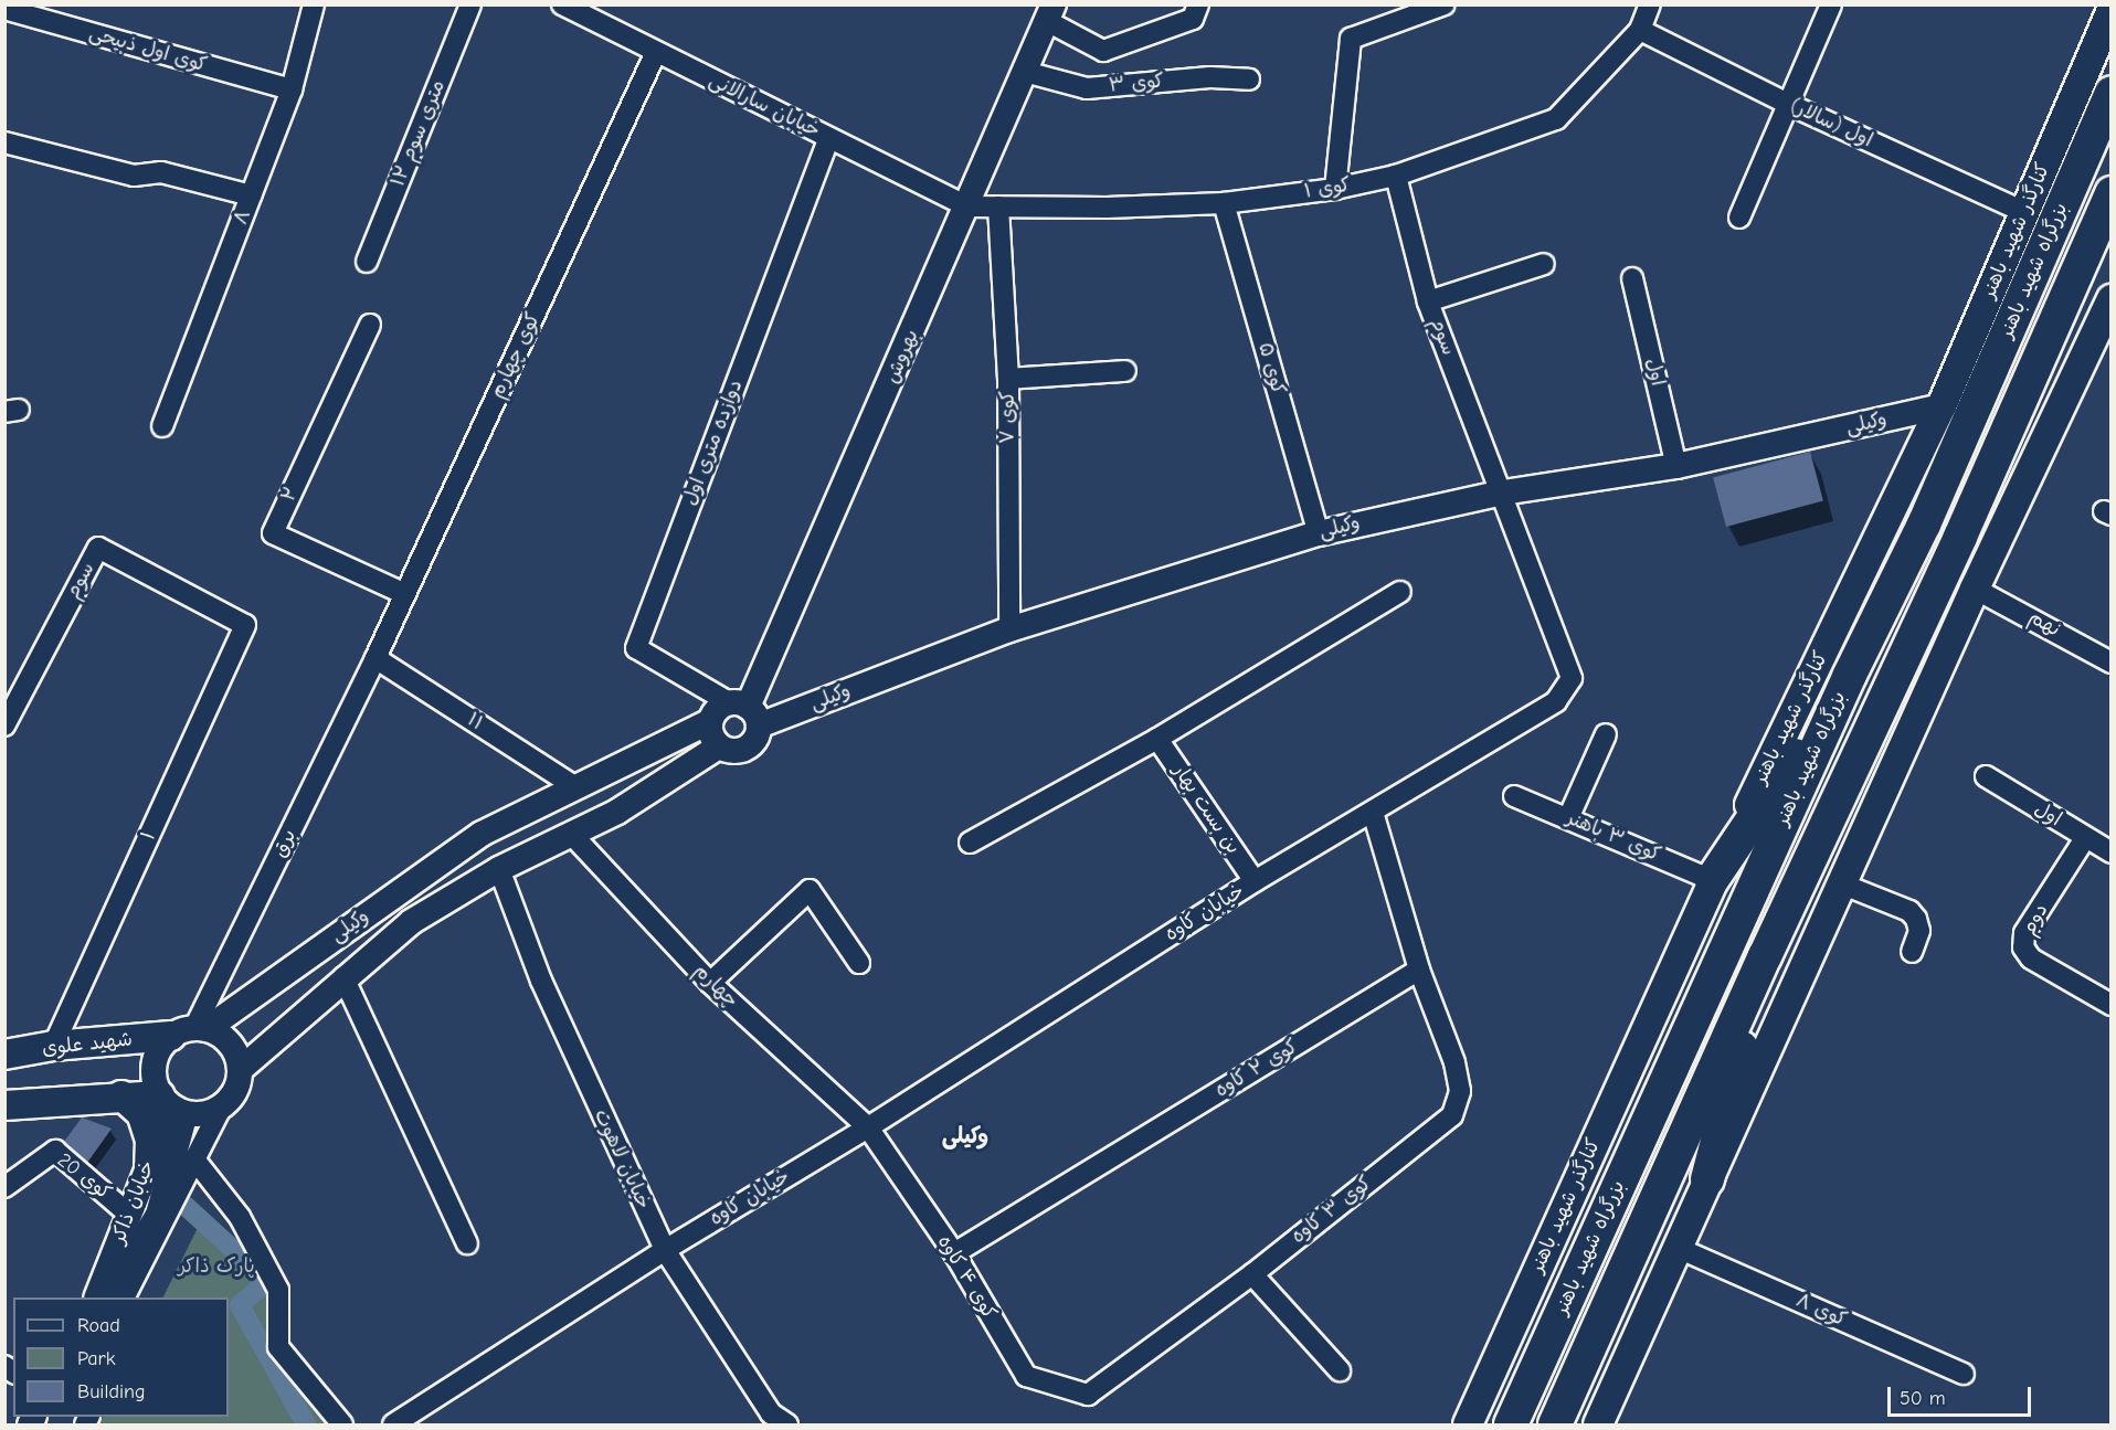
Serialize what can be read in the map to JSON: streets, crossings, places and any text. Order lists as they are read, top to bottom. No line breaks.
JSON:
{"streets":{"highway":["بزرگراه شهید باهنر"],"main road":["کنارگذر شهید باهنر","شهید علوی"],"street":["کوی اول ذبیحی","کوی ۳","خیابان سارالانی","اول (سالار)","۱۲ متری سوم","کوی ۱","۸","سوم","کوی چهارم","بهروش","کوی ۵","اول","کوی ۷","وکیلی","دوازده متری اول","۲","نهم","۱۱","بن بست بهار","۱","کوی ۳ باهنر","برق","خیابان کاوه","دوم","چهارم","کوی ۲ کاوه","خیابان لاهوت","کوی 20","خیابان ذاکر","کوی ۳ کاوه","کوی ۴ کاوه","کوی ۸"]},"crossings":[["کوی اول ذبیحی","۸"],["کوی ۳","بهروش"],["خیابان سارالانی","کوی ۱"],["خیابان سارالانی","کوی چهارم"],["خیابان سارالانی","بهروش"],["خیابان سارالانی","دوازده متری اول"],["اول (سالار)","کوی ۱"],["اول (سالار)","کنارگذر شهید باهنر"],["کوی ۱","سوم"],["کوی ۱","بهروش"],["کوی ۱","کوی ۵"],["کوی ۱","کوی ۷"],["کنارگذر شهید باهنر","وکیلی"],["کنارگذر شهید باهنر","کوی ۳ باهنر"],["سوم","وکیلی"],["سوم","۱"],["سوم","خیابان کاوه"],["کوی چهارم","۲"],["کوی چهارم","۱۱"],["کوی چهارم","برق"],["بهروش","وکیلی"],["بهروش","دوازده متری اول"],["کوی ۵","وکیلی"],["اول","وکیلی"],["اول","دوم"],["کوی ۷","وکیلی"],["وکیلی","دوازده متری اول"],["وکیلی","۱۱"],["وکیلی","برق"],["وکیلی","خیابان کاوه"],["وکیلی","چهارم"],["وکیلی","شهید علوی"],["وکیلی","خیابان لاهوت"],["وکیلی","خیابان ذاکر"],["۱۱","برق"],["بن بست بهار","خیابان کاوه"],["۱","شهید علوی"],["برق","شهید علوی"],["برق","خیابان ذاکر"],["خیابان کاوه","چهارم"],["خیابان کاوه","خیابان لاهوت"],["خیابان کاوه","کوی ۴ کاوه"],["چهارم","کوی ۴ کاوه"],["شهید علوی","خیابان ذاکر"],["کوی ۲ کاوه","کوی ۳ کاوه"],["کوی ۲ کاوه","کوی ۴ کاوه"],["کوی 20","خیابان ذاکر"],["کوی ۳ کاوه","کوی ۴ کاوه"]],"districts":["وکیلی"],"parks":["پارک ذاکر"],"legend":["Road","Park","Building"],"scale_bar":"50 m"}
